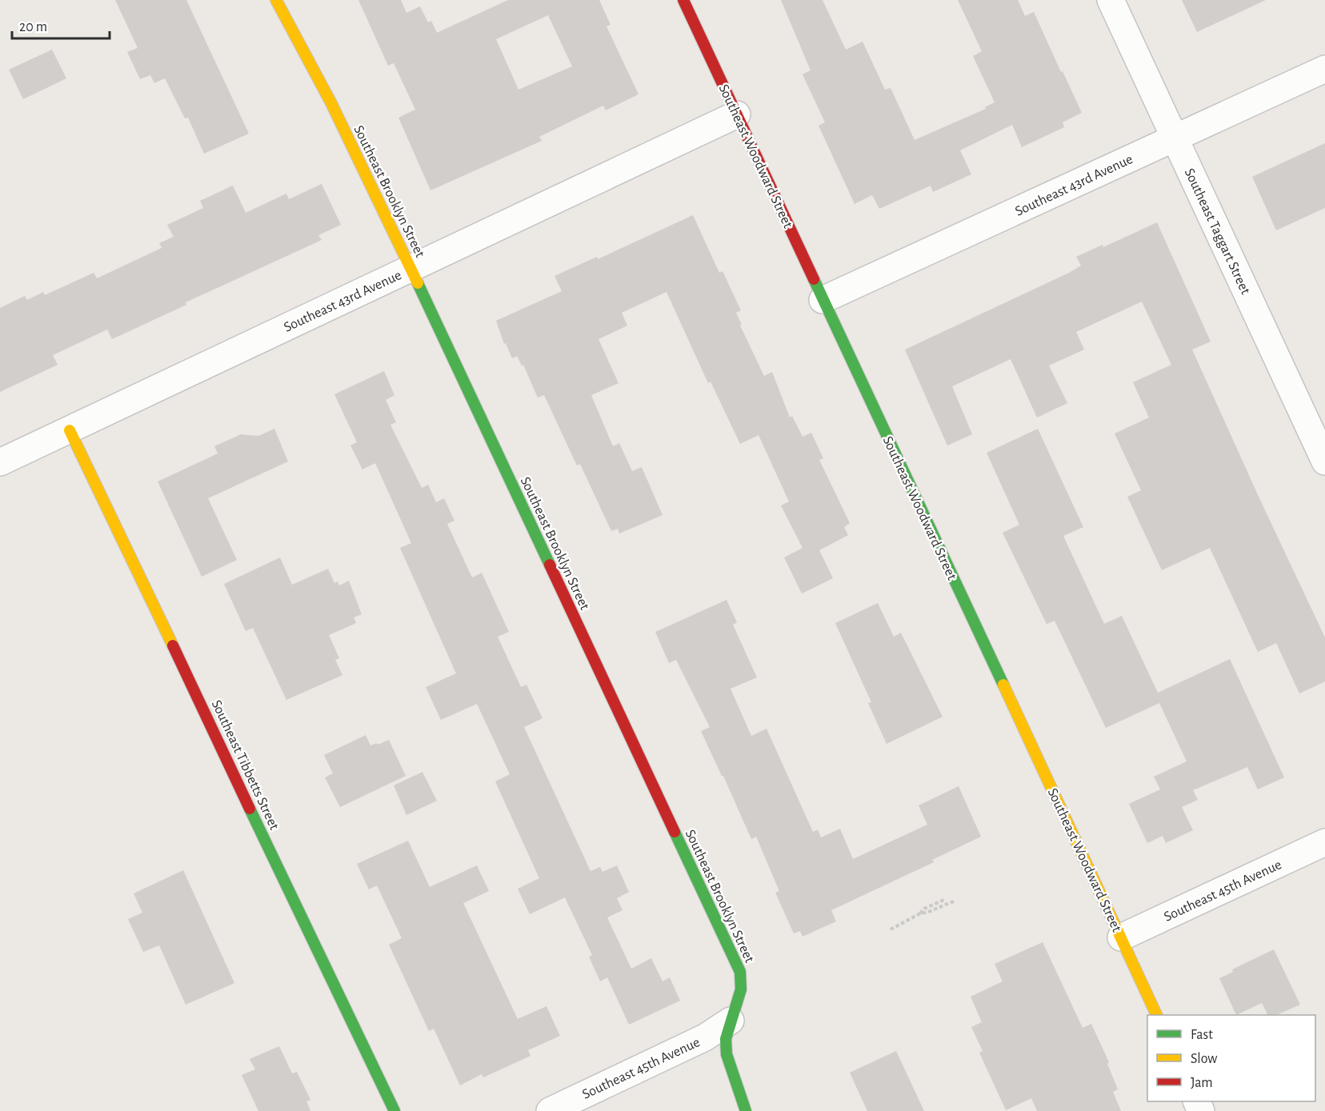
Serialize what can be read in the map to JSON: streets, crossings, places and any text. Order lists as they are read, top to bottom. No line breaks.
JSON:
{"streets":{"street":["Southeast Woodward Street","Southeast 43rd Avenue","Southeast Brooklyn Street","Southeast Taggart Street","Southeast Tibbetts Street","Southeast 45th Avenue"]},"crossings":[["Southeast Woodward Street","Southeast 43rd Avenue"],["Southeast Woodward Street","Southeast 45th Avenue"],["Southeast 43rd Avenue","Southeast Brooklyn Street"],["Southeast 43rd Avenue","Southeast Taggart Street"],["Southeast 43rd Avenue","Southeast Tibbetts Street"],["Southeast Brooklyn Street","Southeast 45th Avenue"]],"legend":["Fast","Slow","Jam"],"scale_bar":"20 m"}
